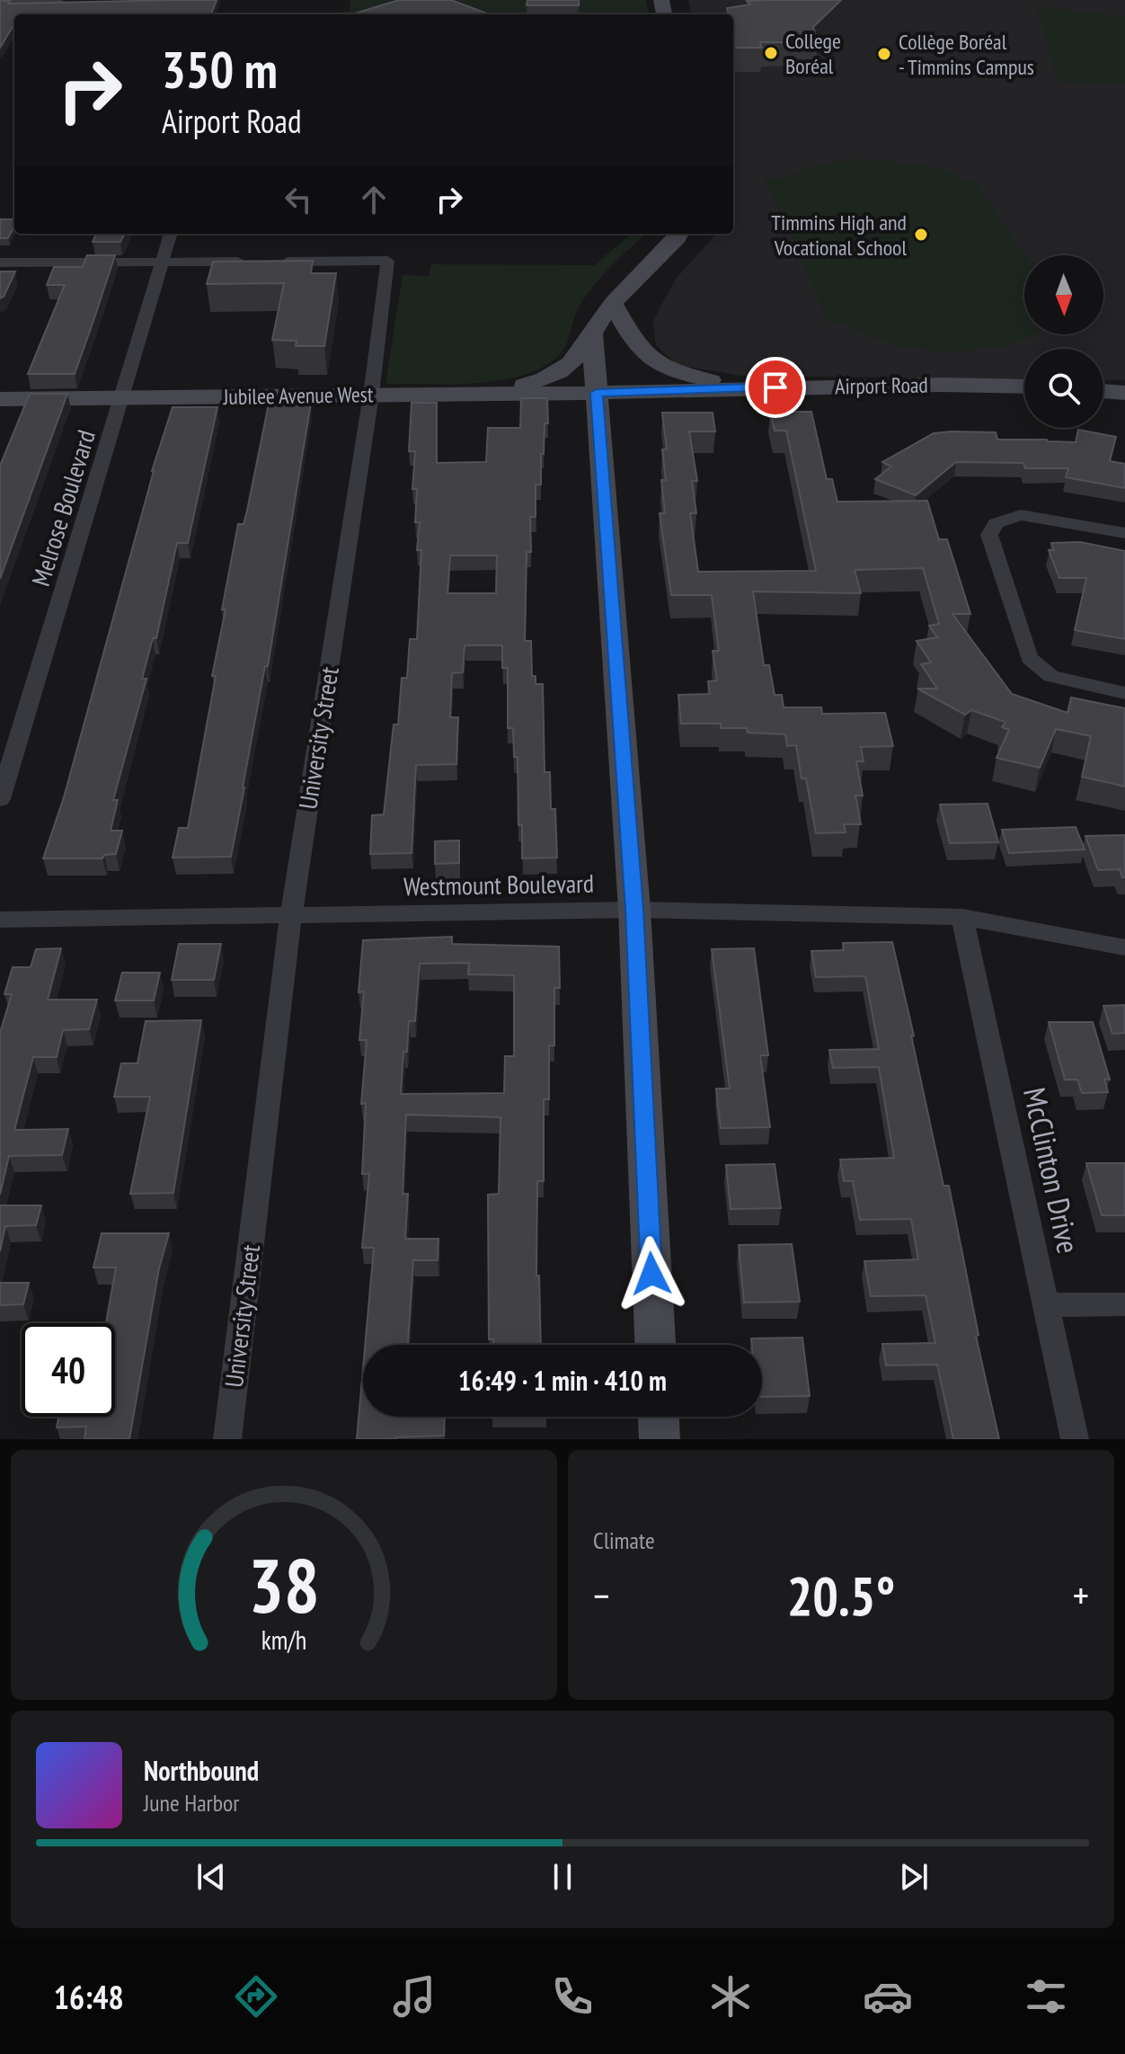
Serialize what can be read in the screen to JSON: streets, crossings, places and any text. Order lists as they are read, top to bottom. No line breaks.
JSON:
{"streets":{"main road":["Airport Road","Jubilee Avenue West"],"street":["Melrose Boulevard","University Street","Westmount Boulevard","McClinton Drive"]},"crossings":[["Airport Road","Jubilee Avenue West"],["Jubilee Avenue West","Melrose Boulevard"],["Jubilee Avenue West","University Street"],["University Street","Westmount Boulevard"],["Westmount Boulevard","McClinton Drive"]],"places":["College Boréal","Collège Boréal - Timmins Campus","Timmins High and Vocational School"],"north":"bottom","page":{"turn":["350 m","Airport Road"],"limit":"40","trip":"16:49 · 1 min · 410 m","tile":"Climate","heat":["−","20.5°","+"],"song":["Northbound","June Harbor"],"tabs":"16:48","gauge":["38","km/h"]}}
